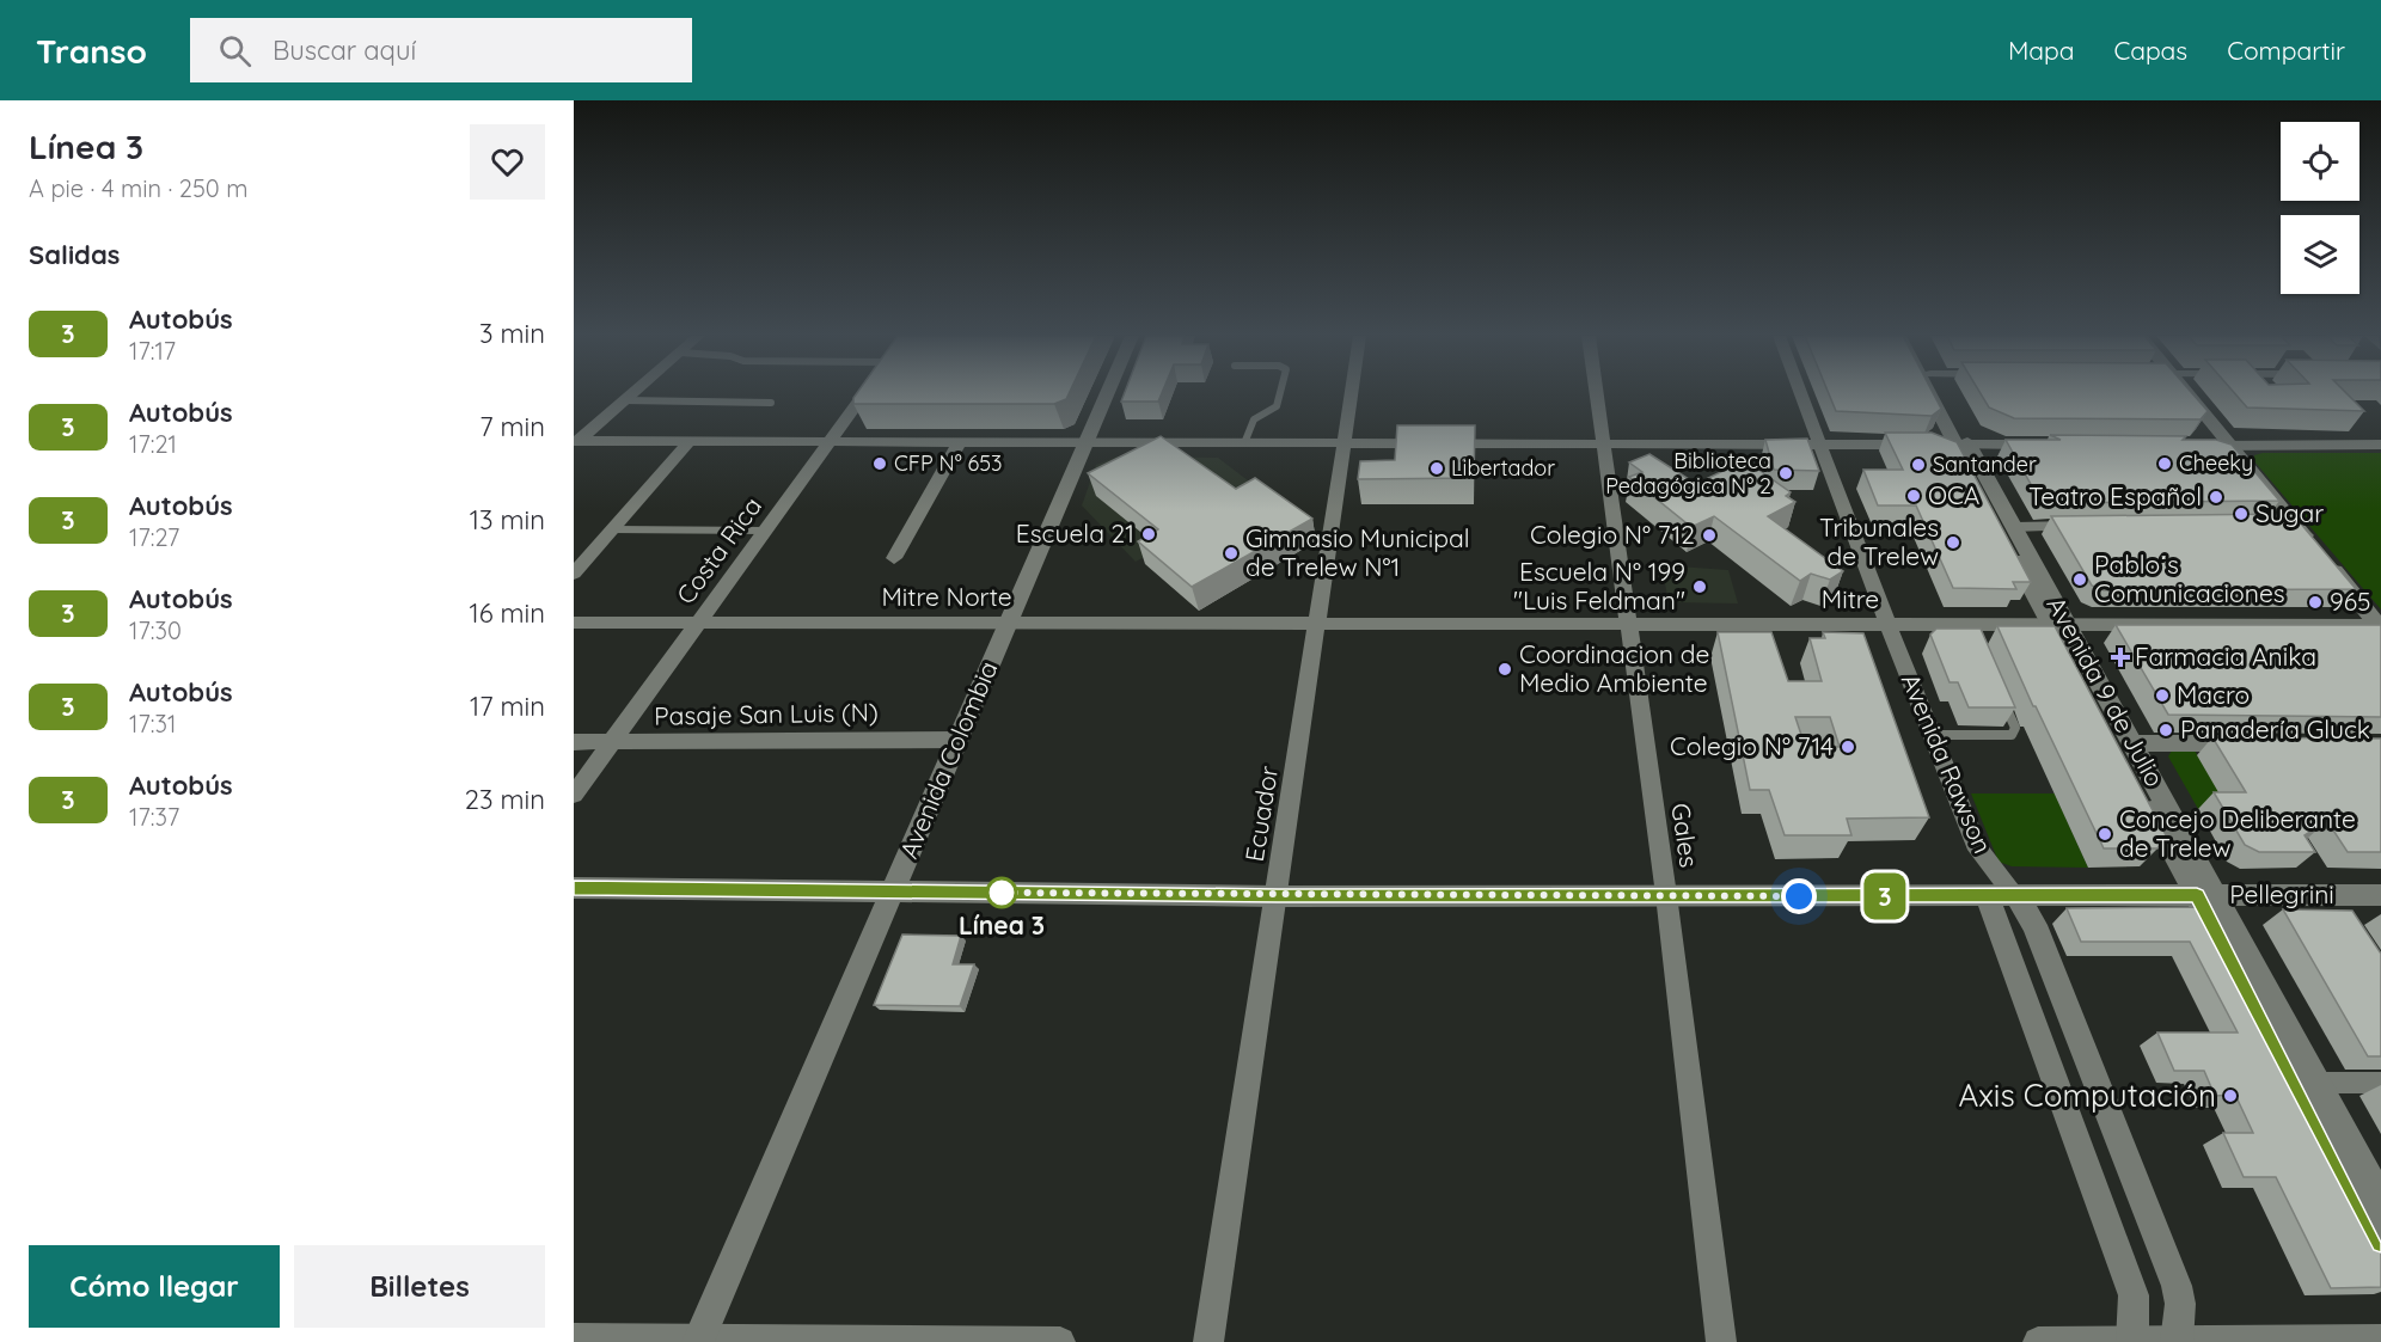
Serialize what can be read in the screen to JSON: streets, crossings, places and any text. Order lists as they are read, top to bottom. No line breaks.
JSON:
{"streets":{"street":["Costa Rica","Mitre Norte","Mitre","Avenida 9 de Julio","Pasaje San Luis (N)","Avenida Colombia","Avenida Rawson","Ecuador","Gales","Pellegrini"]},"crossings":[["Costa Rica","Mitre Norte"],["Costa Rica","Pasaje San Luis (N)"],["Mitre Norte","Mitre"],["Mitre Norte","Avenida Colombia"],["Mitre Norte","Ecuador"],["Mitre","Avenida 9 de Julio"],["Mitre","Avenida Rawson"],["Mitre","Ecuador"],["Mitre","Gales"],["Avenida 9 de Julio","Pellegrini"],["Pasaje San Luis (N)","Avenida Colombia"],["Avenida Colombia","Pellegrini"],["Avenida Rawson","Pellegrini"],["Ecuador","Pellegrini"],["Gales","Pellegrini"]],"places":{"other":["CFP N° 653","Cheeky","Santander","Libertador","Biblioteca Pedagógica N° 2","OCA","Teatro Español","Sugar","Escuela 21","Colegio N° 712","Tribunales de Trelew","Gimnasio Municipal de Trelew N°1","Pablo´s Comunicaciones","Escuela N° 199 \"Luis Feldman\"","965","Coordinacion de Medio Ambiente","Macro","Panadería Gluck","Colegio N° 714","Concejo Deliberante de Trelew","Línea 3","Axis Computación"],"health":["Farmacia Anika"]},"lines":["bus line 3"],"page":{"header":"Transo","search":"Buscar aquí","nav":["Mapa","Capas","Compartir"],"heading":[["Línea 3","A pie · 4 min · 250 m"],"Salidas"],"on_map":"3","list":[{"mark":"3","name":"Autobús","note":"17:17","value":"3 min"},{"mark":"3","name":"Autobús","note":"17:21","value":"7 min"},{"mark":"3","name":"Autobús","note":"17:27","value":"13 min"},{"mark":"3","name":"Autobús","note":"17:30","value":"16 min"},{"mark":"3","name":"Autobús","note":"17:31","value":"17 min"},{"mark":"3","name":"Autobús","note":"17:37","value":"23 min"}],"buttons":["Cómo llegar","Billetes"]}}
